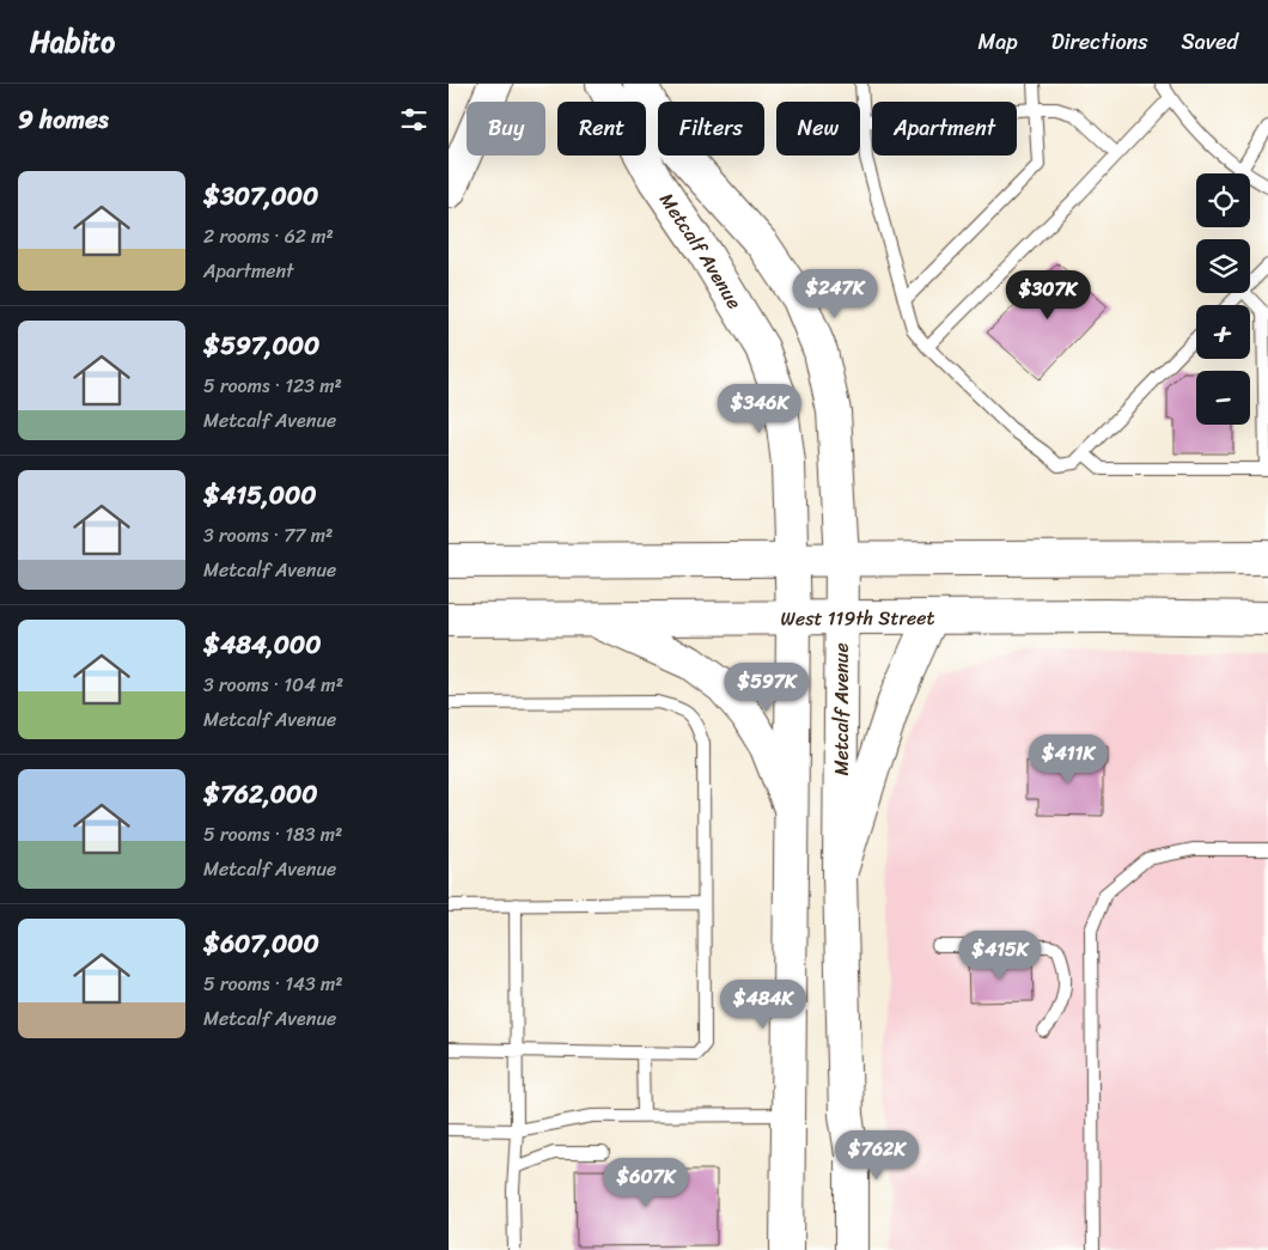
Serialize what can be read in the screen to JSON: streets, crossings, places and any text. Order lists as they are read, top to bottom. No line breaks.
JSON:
{"streets":{"main road":["Metcalf Avenue","West 119th Street"]},"crossings":[["Metcalf Avenue","West 119th Street"]],"page":{"header":"Habito","nav":["Map","Directions","Saved"],"heading":"9 homes","chip":["Buy","Rent","Filters","New","Apartment"],"list":[{"name":"$307,000","note":"2 rooms · 62 m² · Apartment"},{"name":"$597,000","note":"5 rooms · 123 m² · Metcalf Avenue"},{"name":"$415,000","note":"3 rooms · 77 m² · Metcalf Avenue"},{"name":"$484,000","note":"3 rooms · 104 m² · Metcalf Avenue"},{"name":"$762,000","note":"5 rooms · 183 m² · Metcalf Avenue"},{"name":"$607,000","note":"5 rooms · 143 m² · Metcalf Avenue"}],"map_buttons":["+","−"],"price":["$247K","$307K","$346K","$597K","$411K","$415K","$484K","$762K","$607K"]}}
